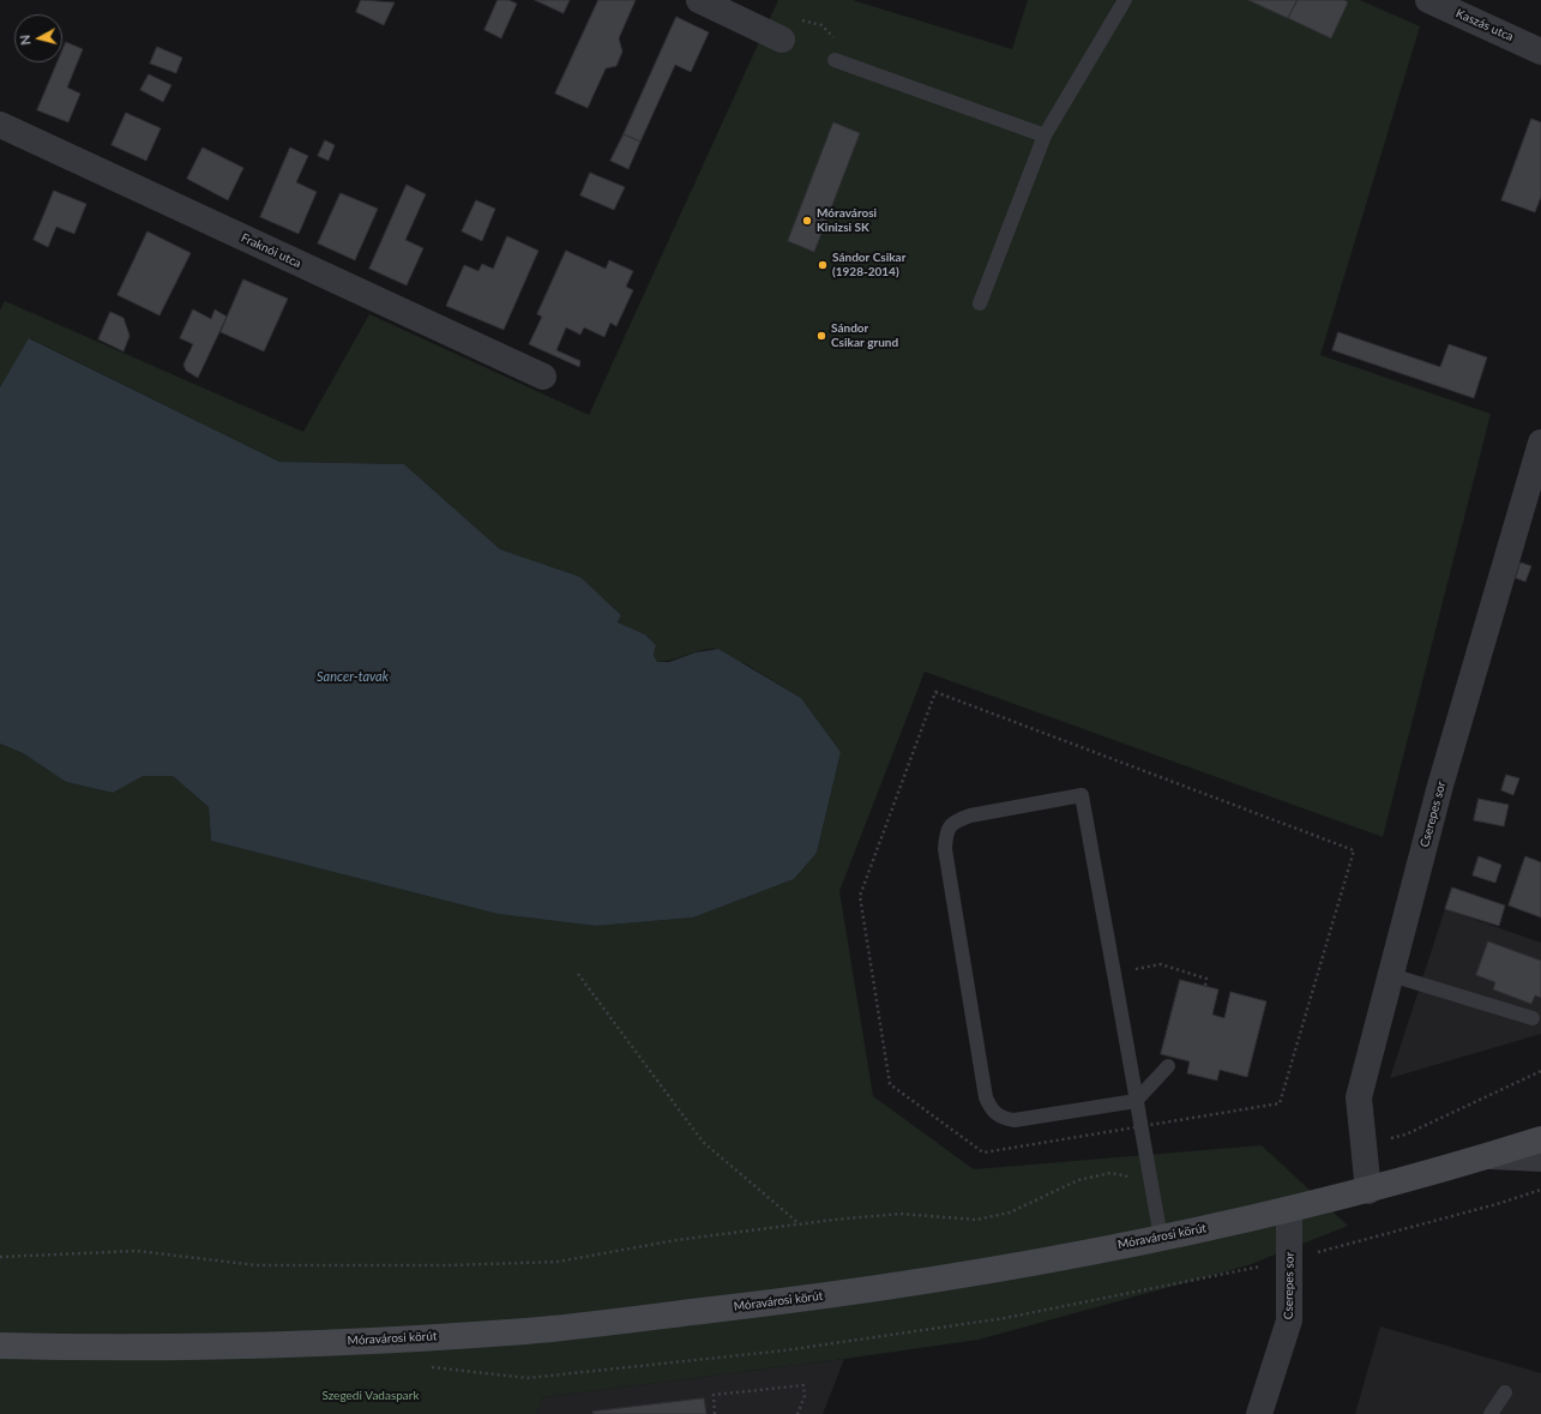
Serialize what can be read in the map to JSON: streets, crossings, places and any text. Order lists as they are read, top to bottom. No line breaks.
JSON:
{"streets":{"main road":["Móravárosi körút"],"street":["Kaszás utca","Fraknói utca","Cserepes sor"]},"crossings":[["Cserepes sor","Móravárosi körút"]],"water":["Sancer-tavak"],"parks":["Szegedi Vadaspark"],"places":["Móravárosi Kinizsi SK","Sándor Csikar (1928-2014)","Sándor Csikar grund"],"north":"left"}
